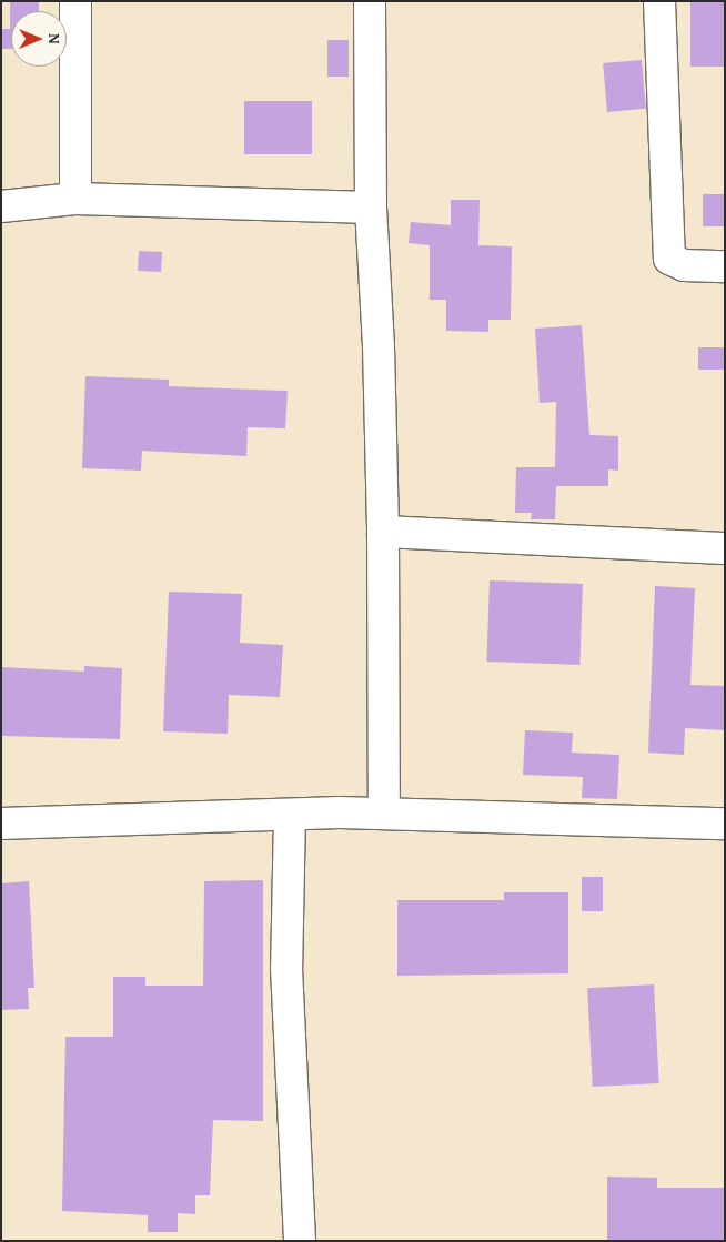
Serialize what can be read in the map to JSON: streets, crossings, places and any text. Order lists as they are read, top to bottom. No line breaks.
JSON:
{"north":"right"}
